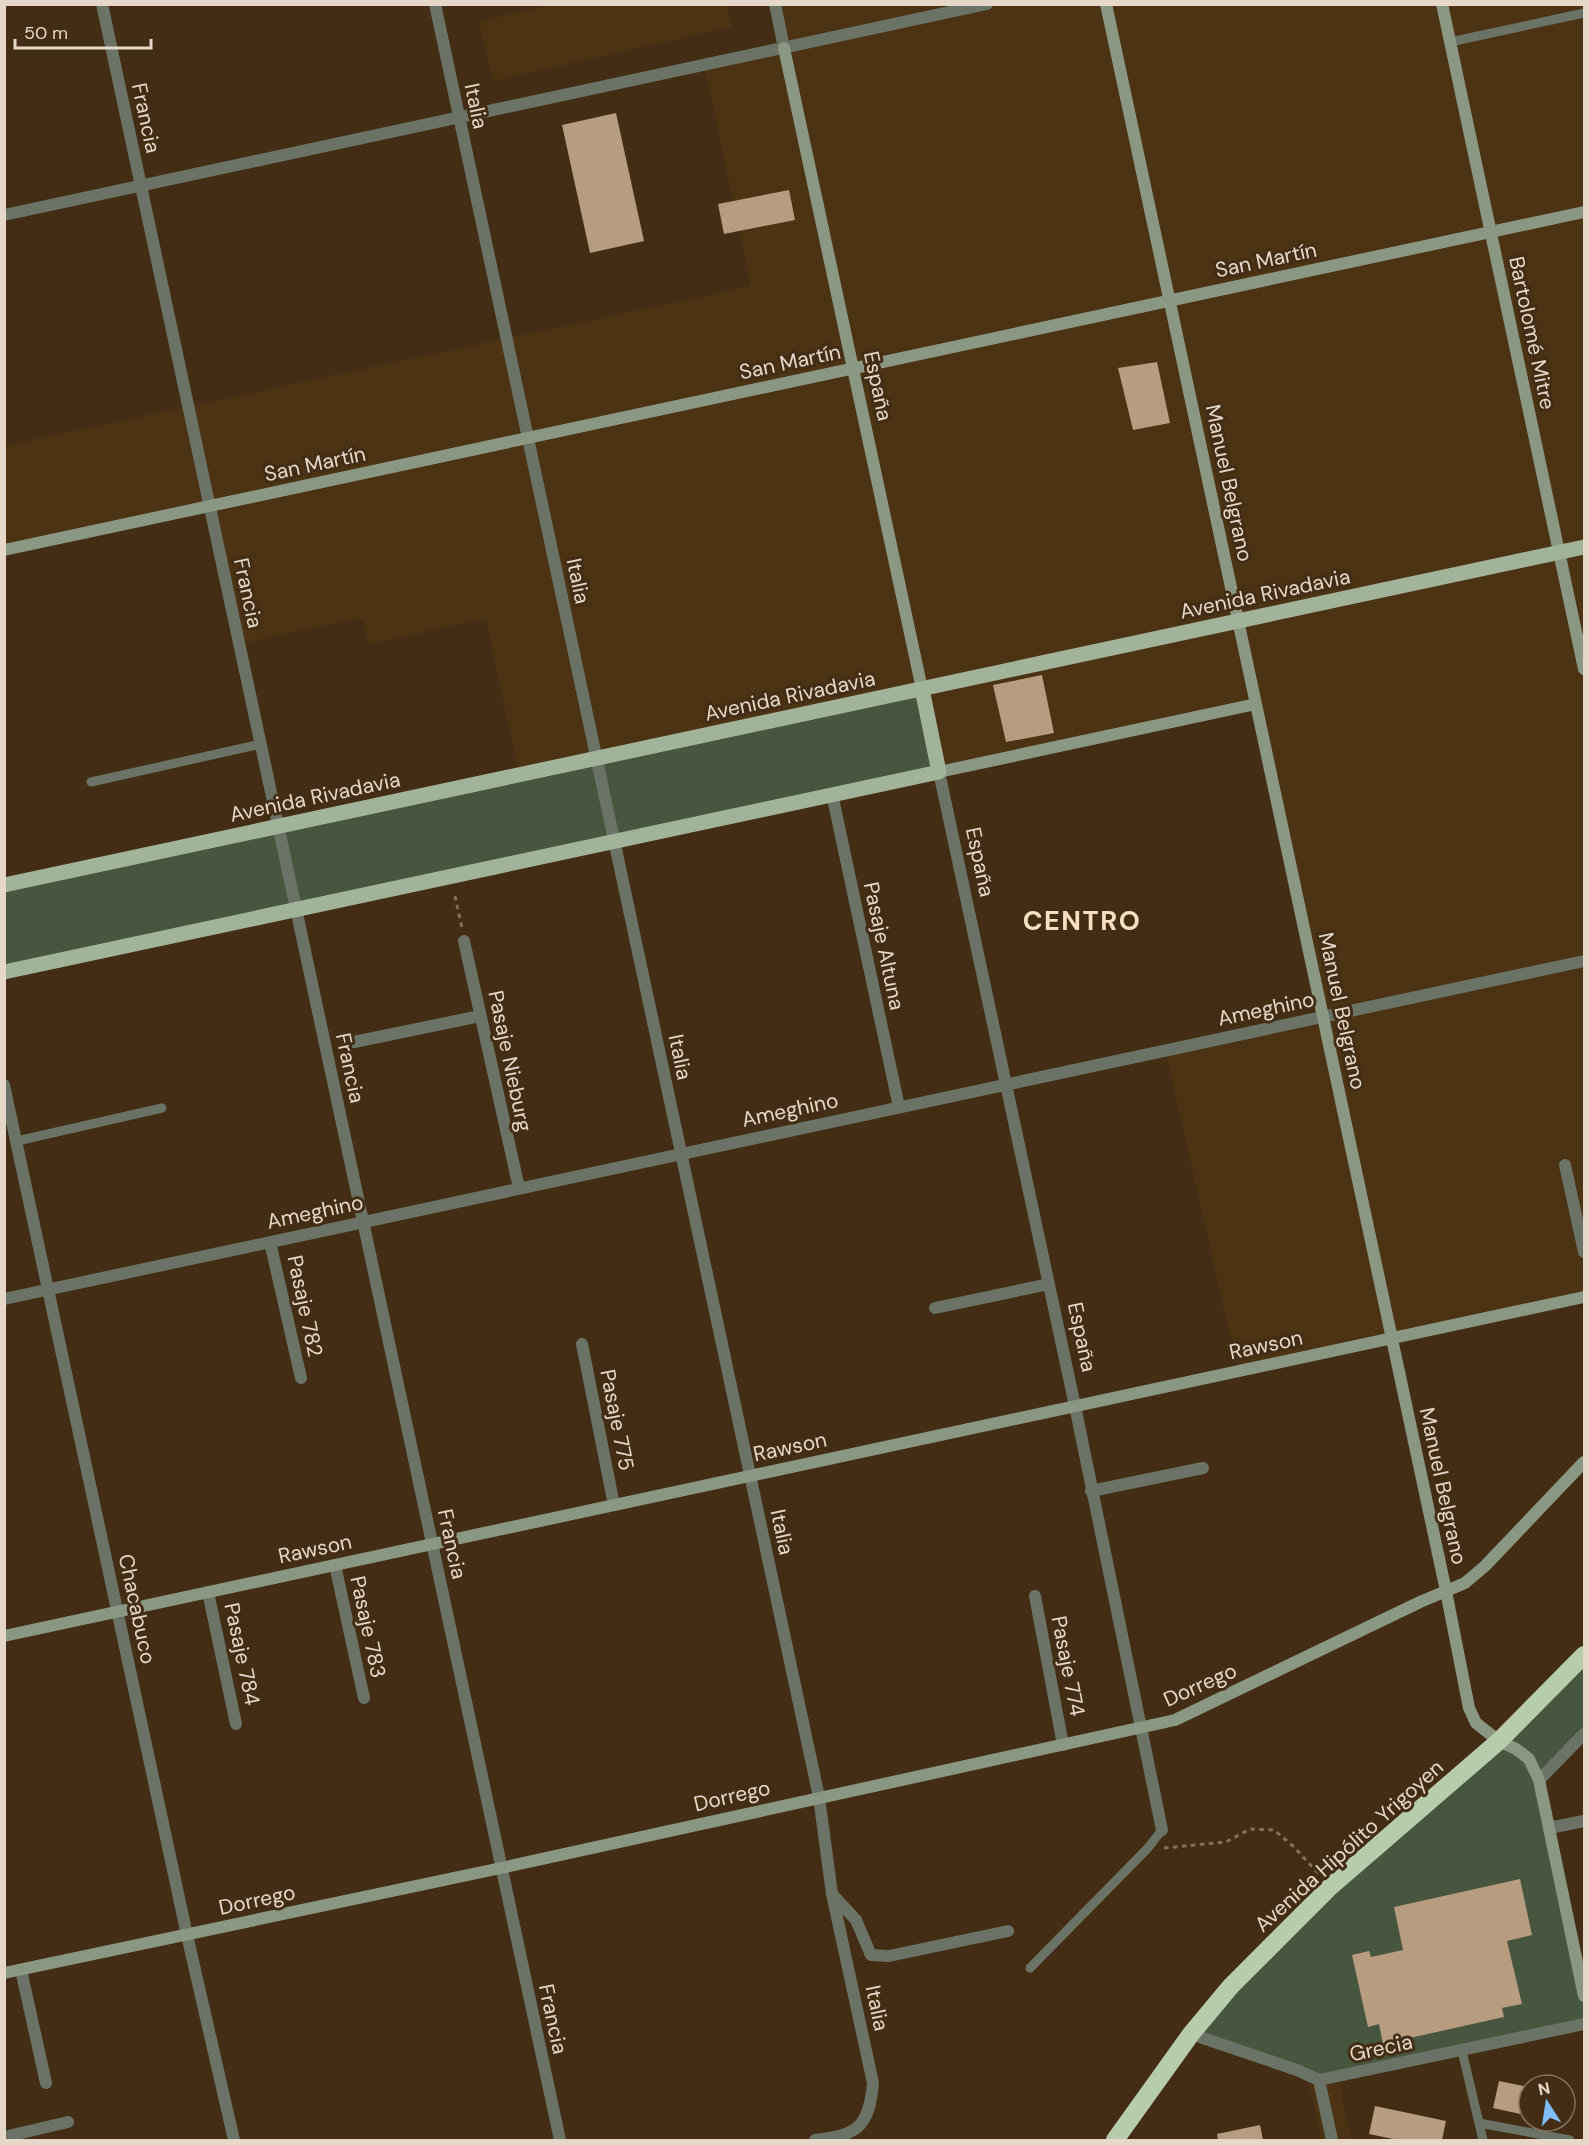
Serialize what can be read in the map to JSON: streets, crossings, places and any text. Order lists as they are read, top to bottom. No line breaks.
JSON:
{"streets":{"highway":["Avenida Hipólito Yrigoyen"],"main road":["España","Avenida Rivadavia"],"street":["Italia","Francia","San Martín","Bartolomé Mitre","Manuel Belgrano","Pasaje Altuna","Ameghino","Pasaje Nieburg","Pasaje 782","Rawson","Pasaje 775","Chacabuco","Pasaje 783","Pasaje 784","Pasaje 774","Dorrego","Grecia"]},"crossings":[["Italia","San Martín"],["Italia","Avenida Rivadavia"],["Italia","Ameghino"],["Italia","Rawson"],["Italia","Dorrego"],["Francia","San Martín"],["Francia","Avenida Rivadavia"],["Francia","Ameghino"],["Francia","Rawson"],["Francia","Dorrego"],["San Martín","Bartolomé Mitre"],["San Martín","España"],["San Martín","Manuel Belgrano"],["Bartolomé Mitre","Avenida Rivadavia"],["España","Avenida Rivadavia"],["España","Ameghino"],["España","Rawson"],["España","Dorrego"],["Manuel Belgrano","Avenida Rivadavia"],["Manuel Belgrano","Ameghino"],["Manuel Belgrano","Rawson"],["Manuel Belgrano","Dorrego"],["Manuel Belgrano","Avenida Hipólito Yrigoyen"],["Pasaje Altuna","Ameghino"],["Ameghino","Pasaje Nieburg"],["Ameghino","Pasaje 782"],["Ameghino","Chacabuco"],["Rawson","Pasaje 775"],["Rawson","Chacabuco"],["Rawson","Pasaje 783"],["Rawson","Pasaje 784"],["Chacabuco","Dorrego"],["Pasaje 774","Dorrego"]],"districts":["CENTRO"],"scale_bar":"50 m","north":"top"}
